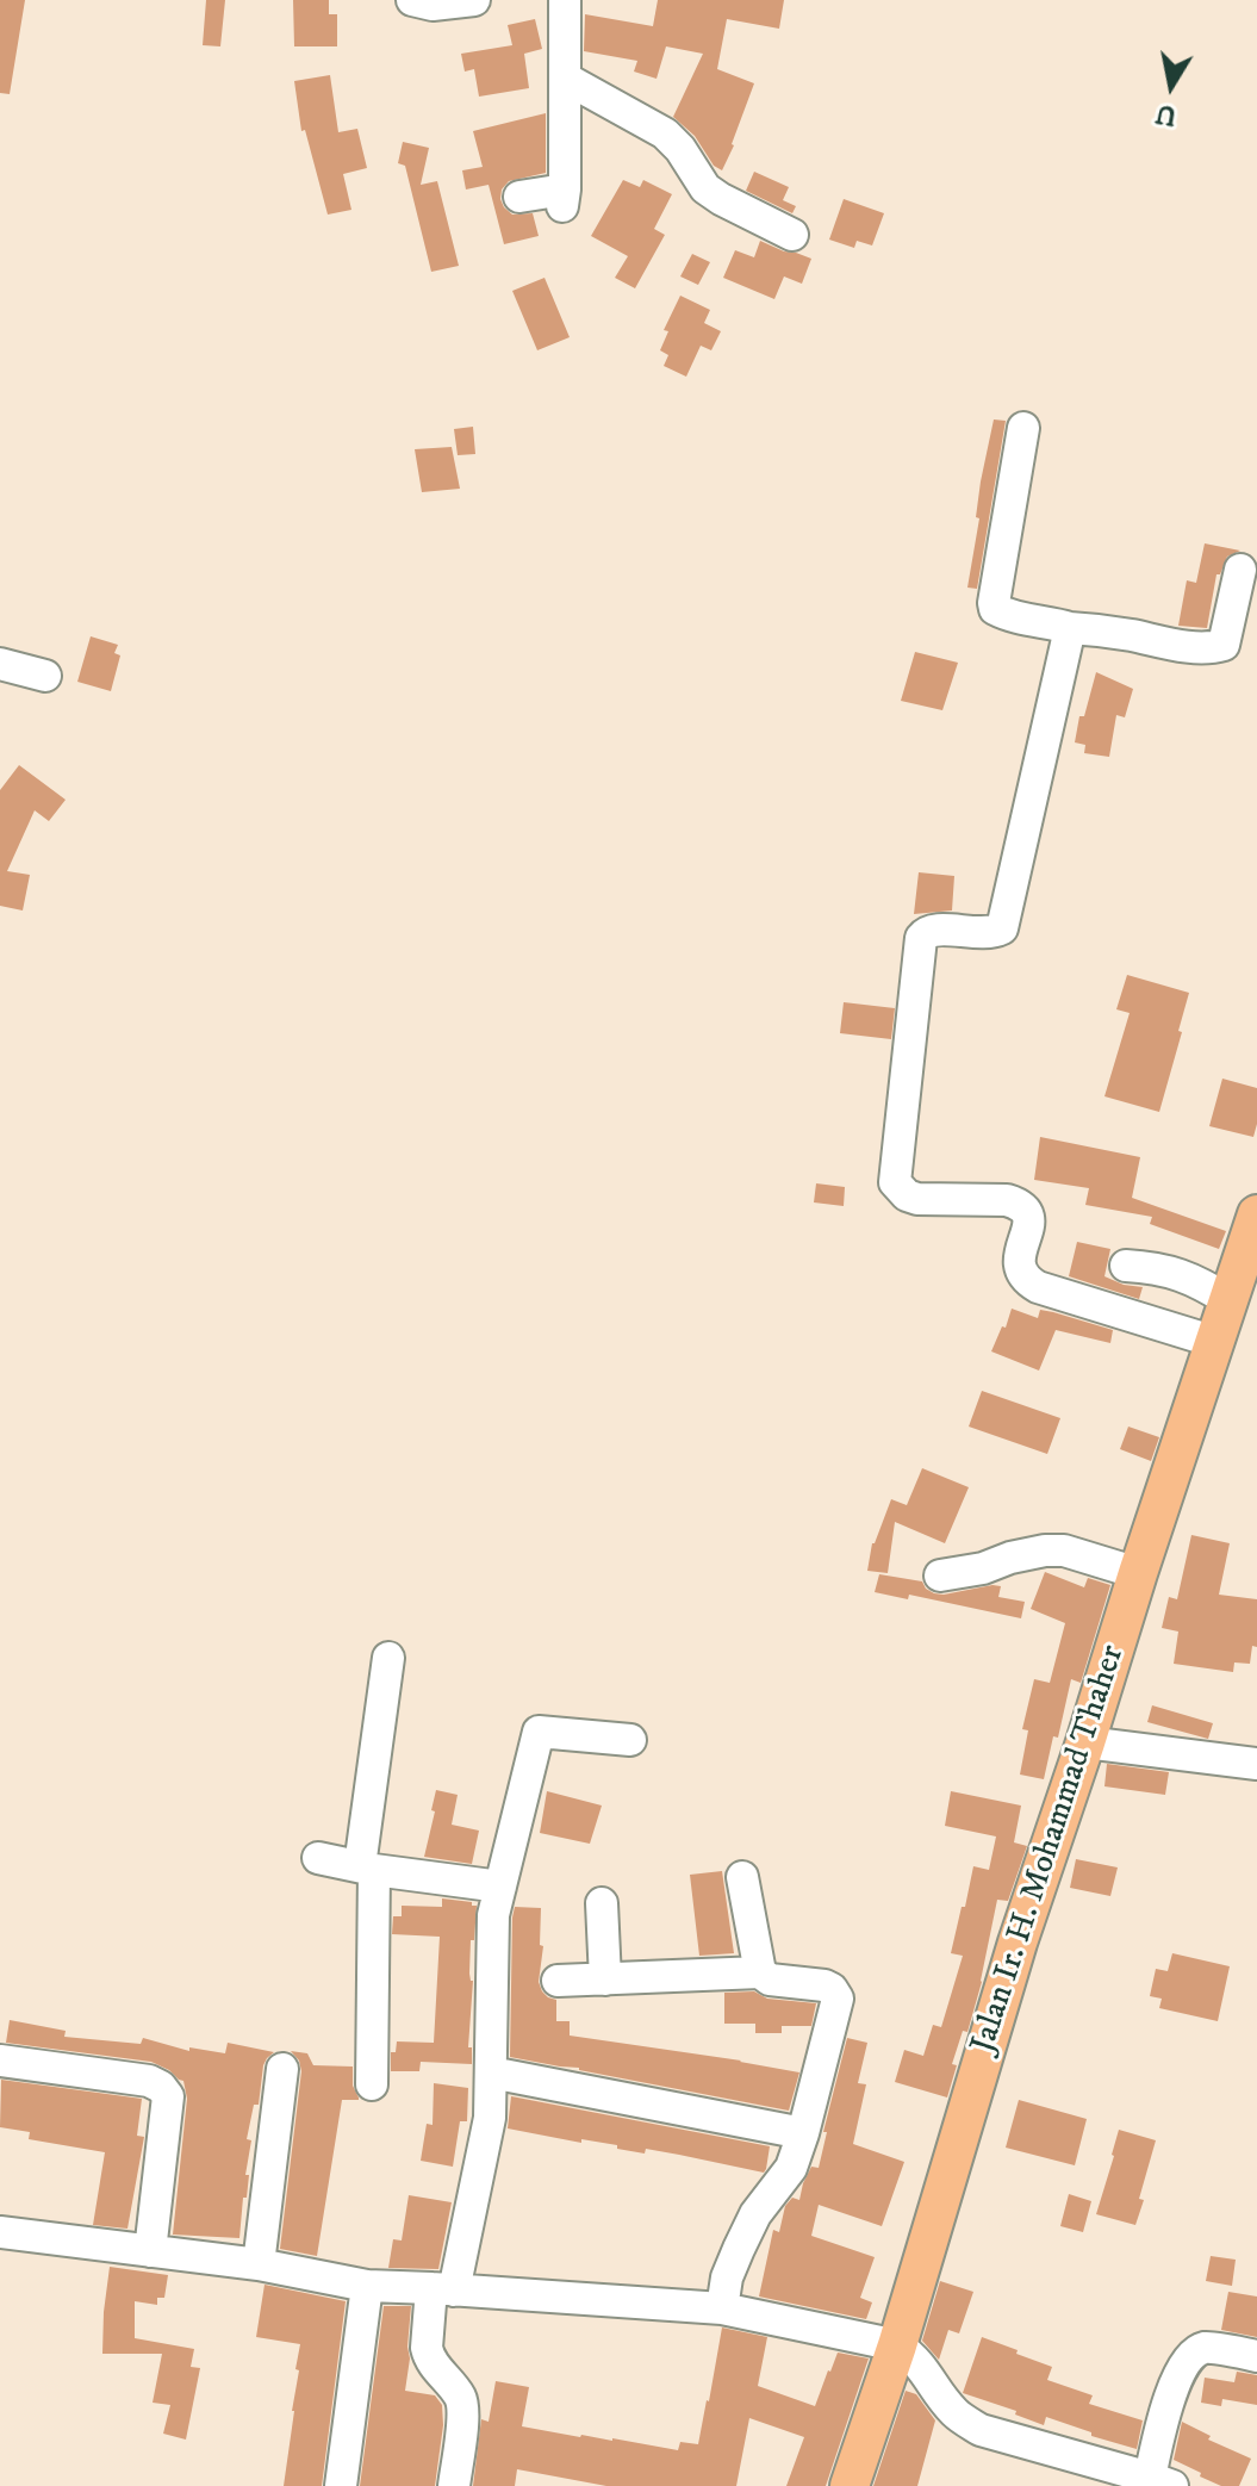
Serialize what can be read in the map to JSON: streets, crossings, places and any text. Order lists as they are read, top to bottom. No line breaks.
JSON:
{"streets":{"main road":["Jalan Ir. H. Mohammad Thaher"]},"north":"bottom"}
